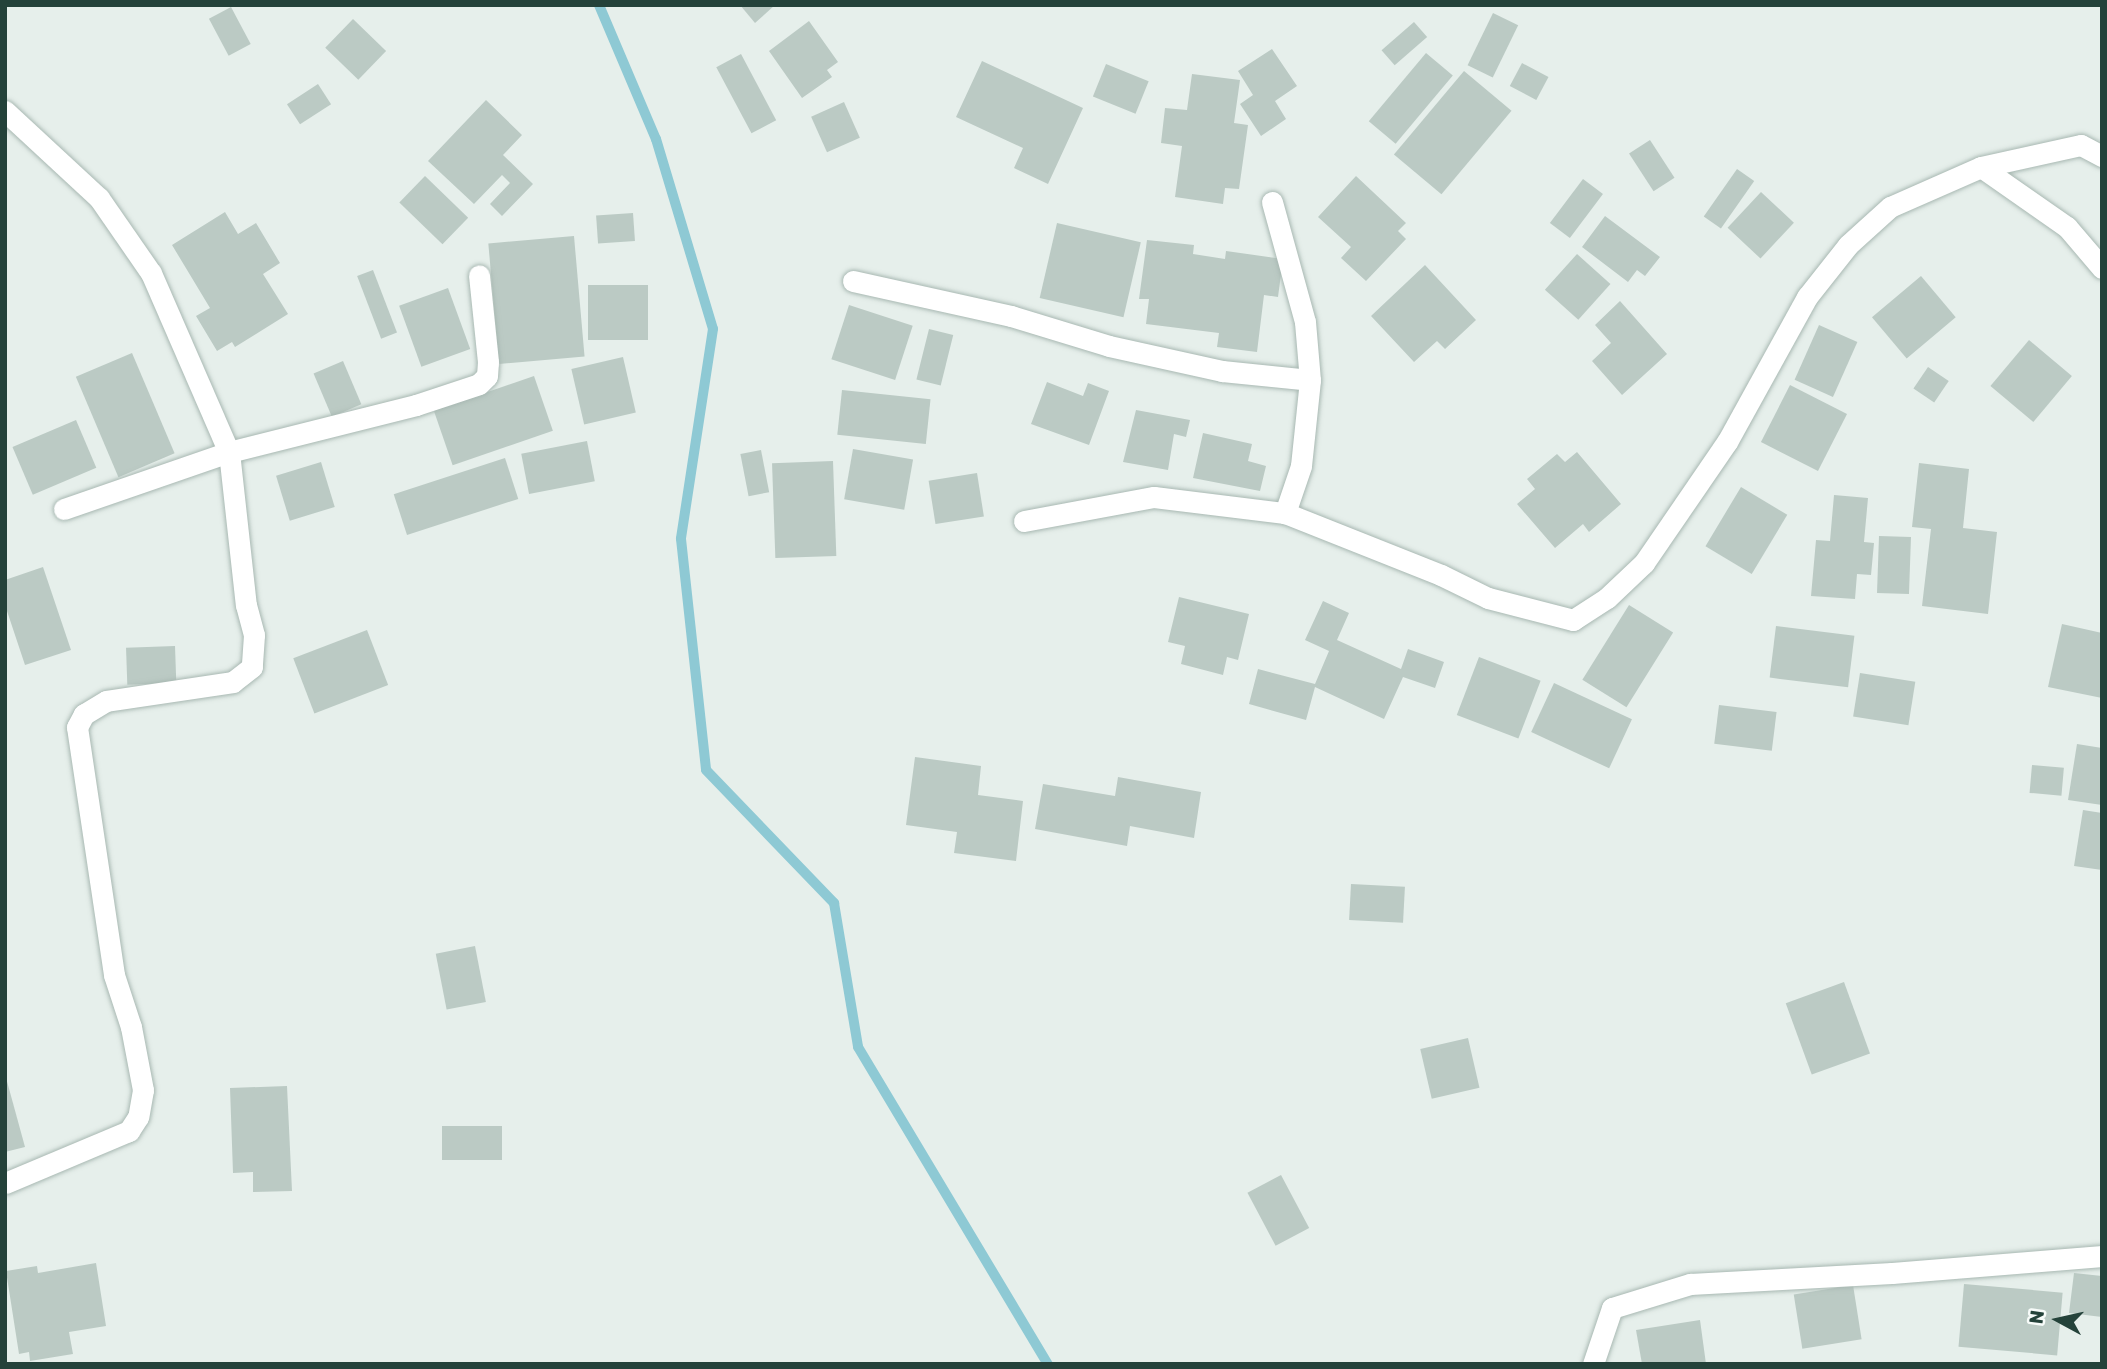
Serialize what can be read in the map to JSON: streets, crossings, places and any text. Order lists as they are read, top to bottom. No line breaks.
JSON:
{"north":"left"}
